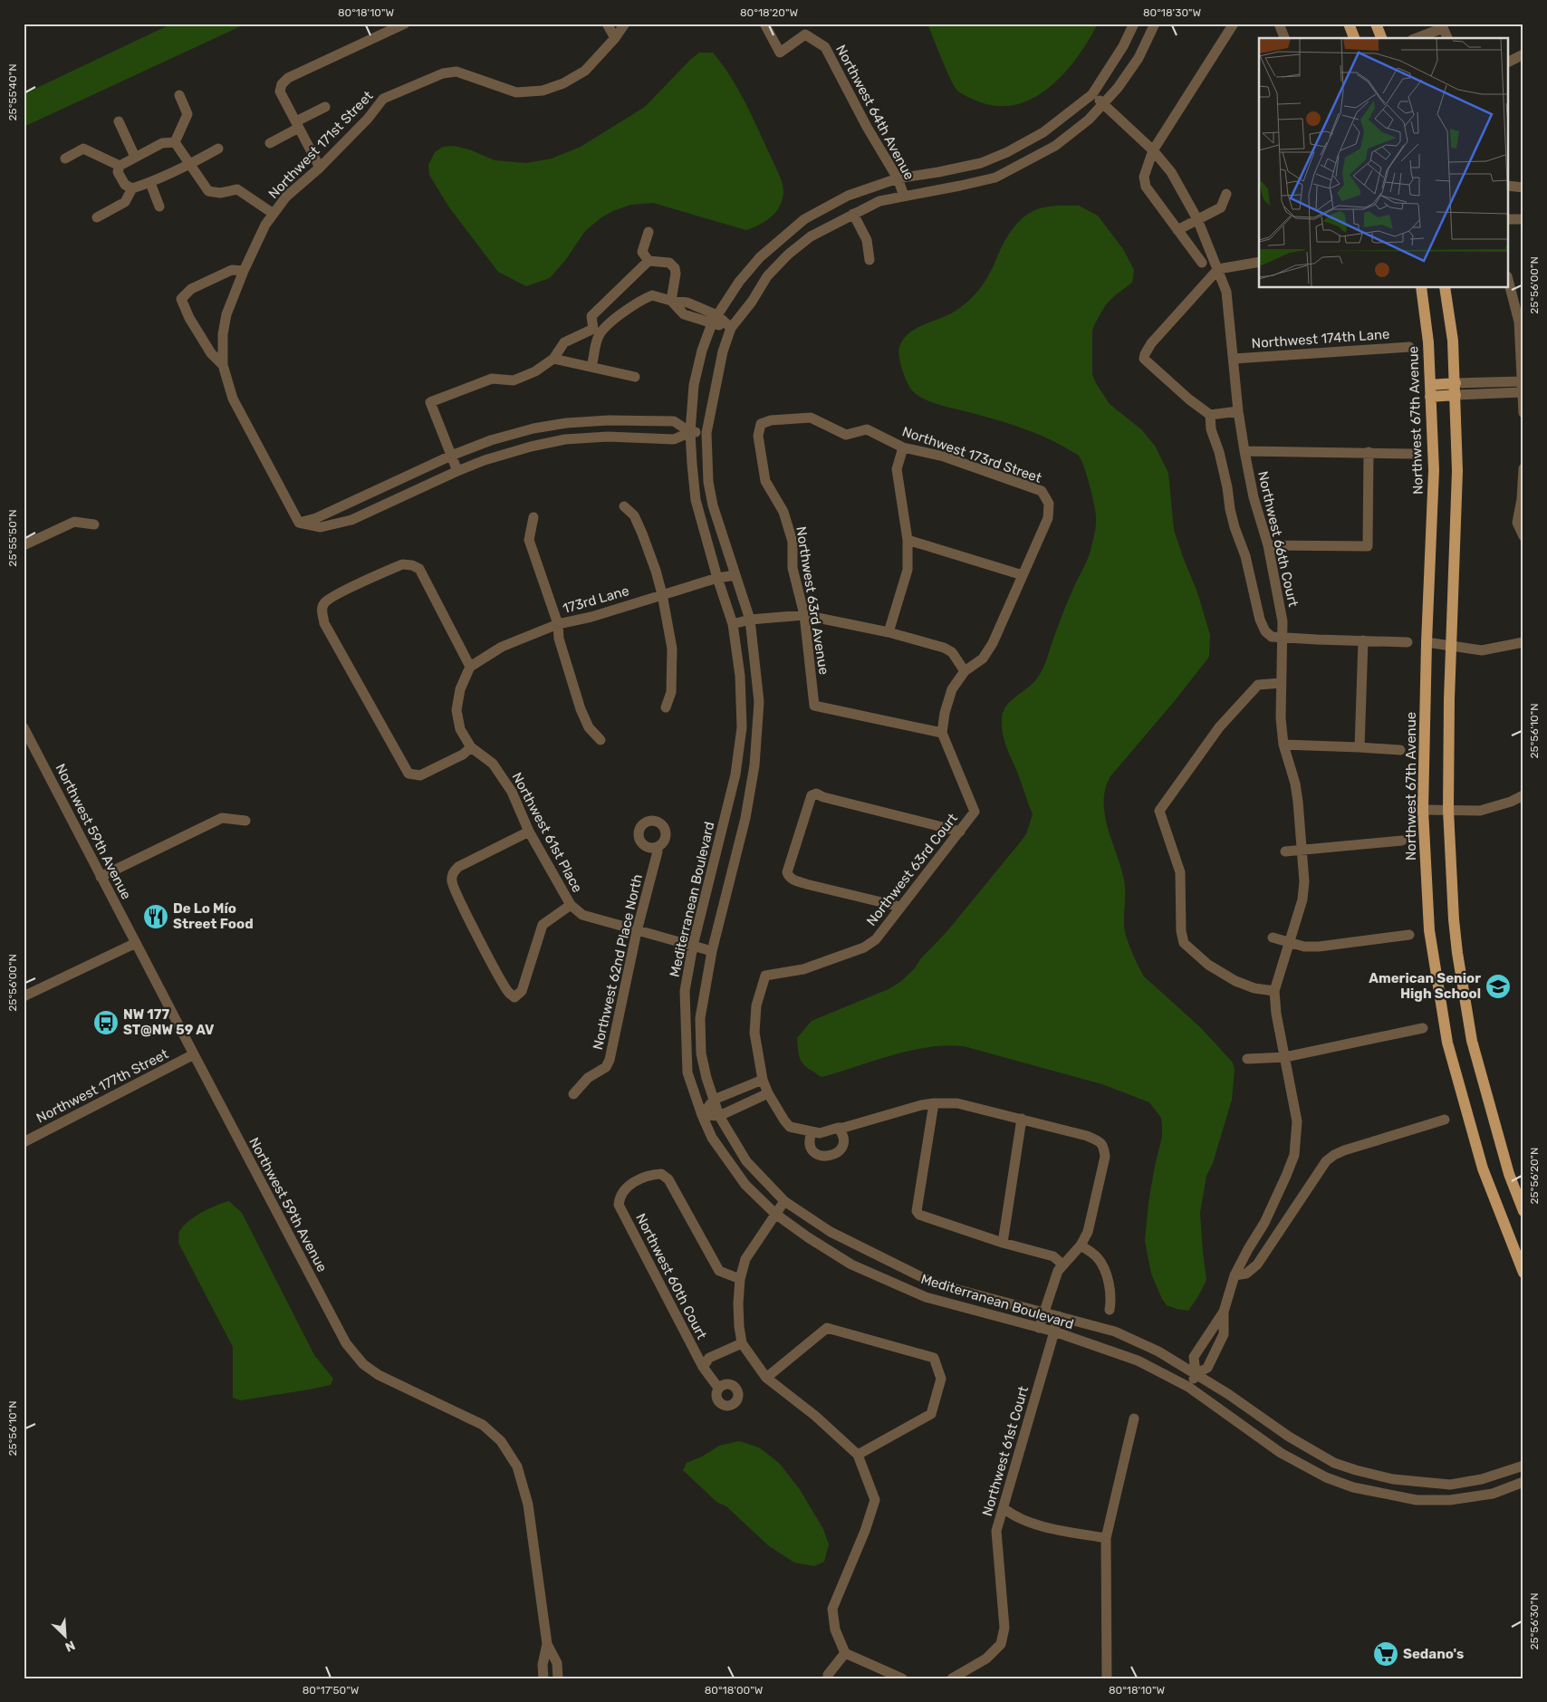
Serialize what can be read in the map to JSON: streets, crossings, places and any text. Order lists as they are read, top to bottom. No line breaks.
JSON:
{"streets":{"main road":["Northwest 67th Avenue"],"street":["Northwest 64th Avenue","Northwest 171st Street","Northwest 174th Lane","Northwest 173rd Street","Northwest 66th Court","173rd Lane","Northwest 63rd Avenue","Northwest 59th Avenue","Northwest 61st Place","Northwest 63rd Court","Mediterranean Boulevard","Northwest 62nd Place North","Northwest 177th Street","Northwest 60th Court","Northwest 61st Court"]},"crossings":[["Northwest 64th Avenue","Mediterranean Boulevard"],["Northwest 174th Lane","Northwest 66th Court"],["Northwest 173rd Street","Northwest 63rd Avenue"],["Northwest 66th Court","Mediterranean Boulevard"],["173rd Lane","Northwest 61st Place"],["173rd Lane","Mediterranean Boulevard"],["Northwest 63rd Avenue","Northwest 63rd Court"],["Northwest 59th Avenue","Northwest 177th Street"],["Mediterranean Boulevard","Northwest 61st Court"]],"places":{"restaurant":["De Lo Mío Street Food"],"school or university":["American Senior High School"],"bus stop":["NW 177 ST@NW 59 AV"],"supermarket":["Sedano's"]},"north":"bottom right","coordinates":["80°18'10\"W","80°18'20\"W","80°18'30\"W","25°55'40\"N","25°56'00\"N","25°55'50\"N","25°56'10\"N","25°56'20\"N","25°56'30\"N","80°17'50\"W","80°18'00\"W"]}
